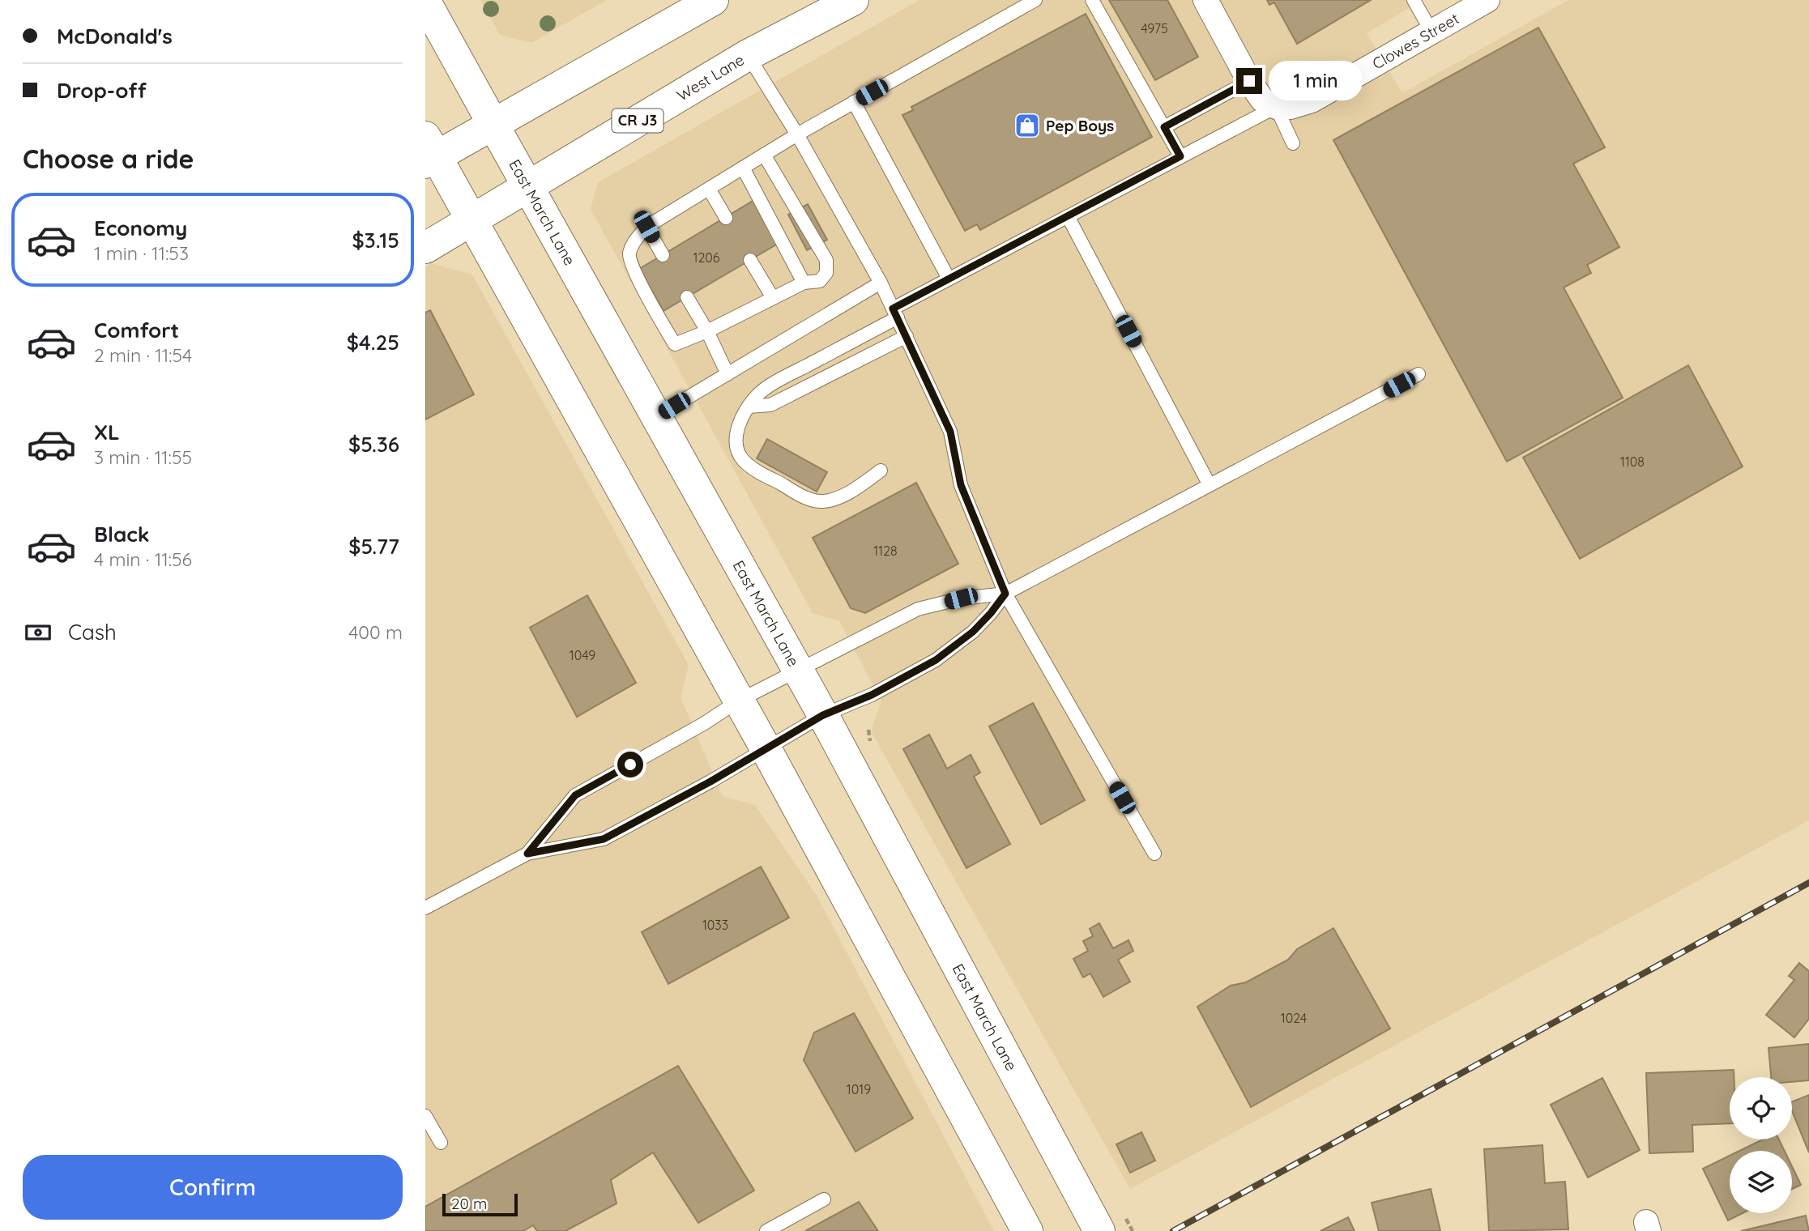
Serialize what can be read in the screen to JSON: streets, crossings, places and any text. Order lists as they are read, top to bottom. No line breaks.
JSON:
{"streets":{"main road":["West Lane","CR J3","East March Lane"],"street":["Clowes Street"]},"crossings":[["West Lane","East March Lane"]],"places":{"shop":["Pep Boys"]},"house_numbers":["4975","1206","1108","1128","1049","1033","1024","1019"],"scale_bar":"20 m","page":{"banner":["McDonald's","Drop-off"],"bubble":"1 min","heading":"Choose a ride","list":[{"name":"Economy","note":"1 min · 11:53","value":"$3.15"},{"name":"Comfort","note":"2 min · 11:54","value":"$4.25"},{"name":"XL","note":"3 min · 11:55","value":"$5.36"},{"name":"Black","note":"4 min · 11:56","value":"$5.77"}],"pay":["Cash","400 m"],"buttons":"Confirm","scale":"20 m"}}
